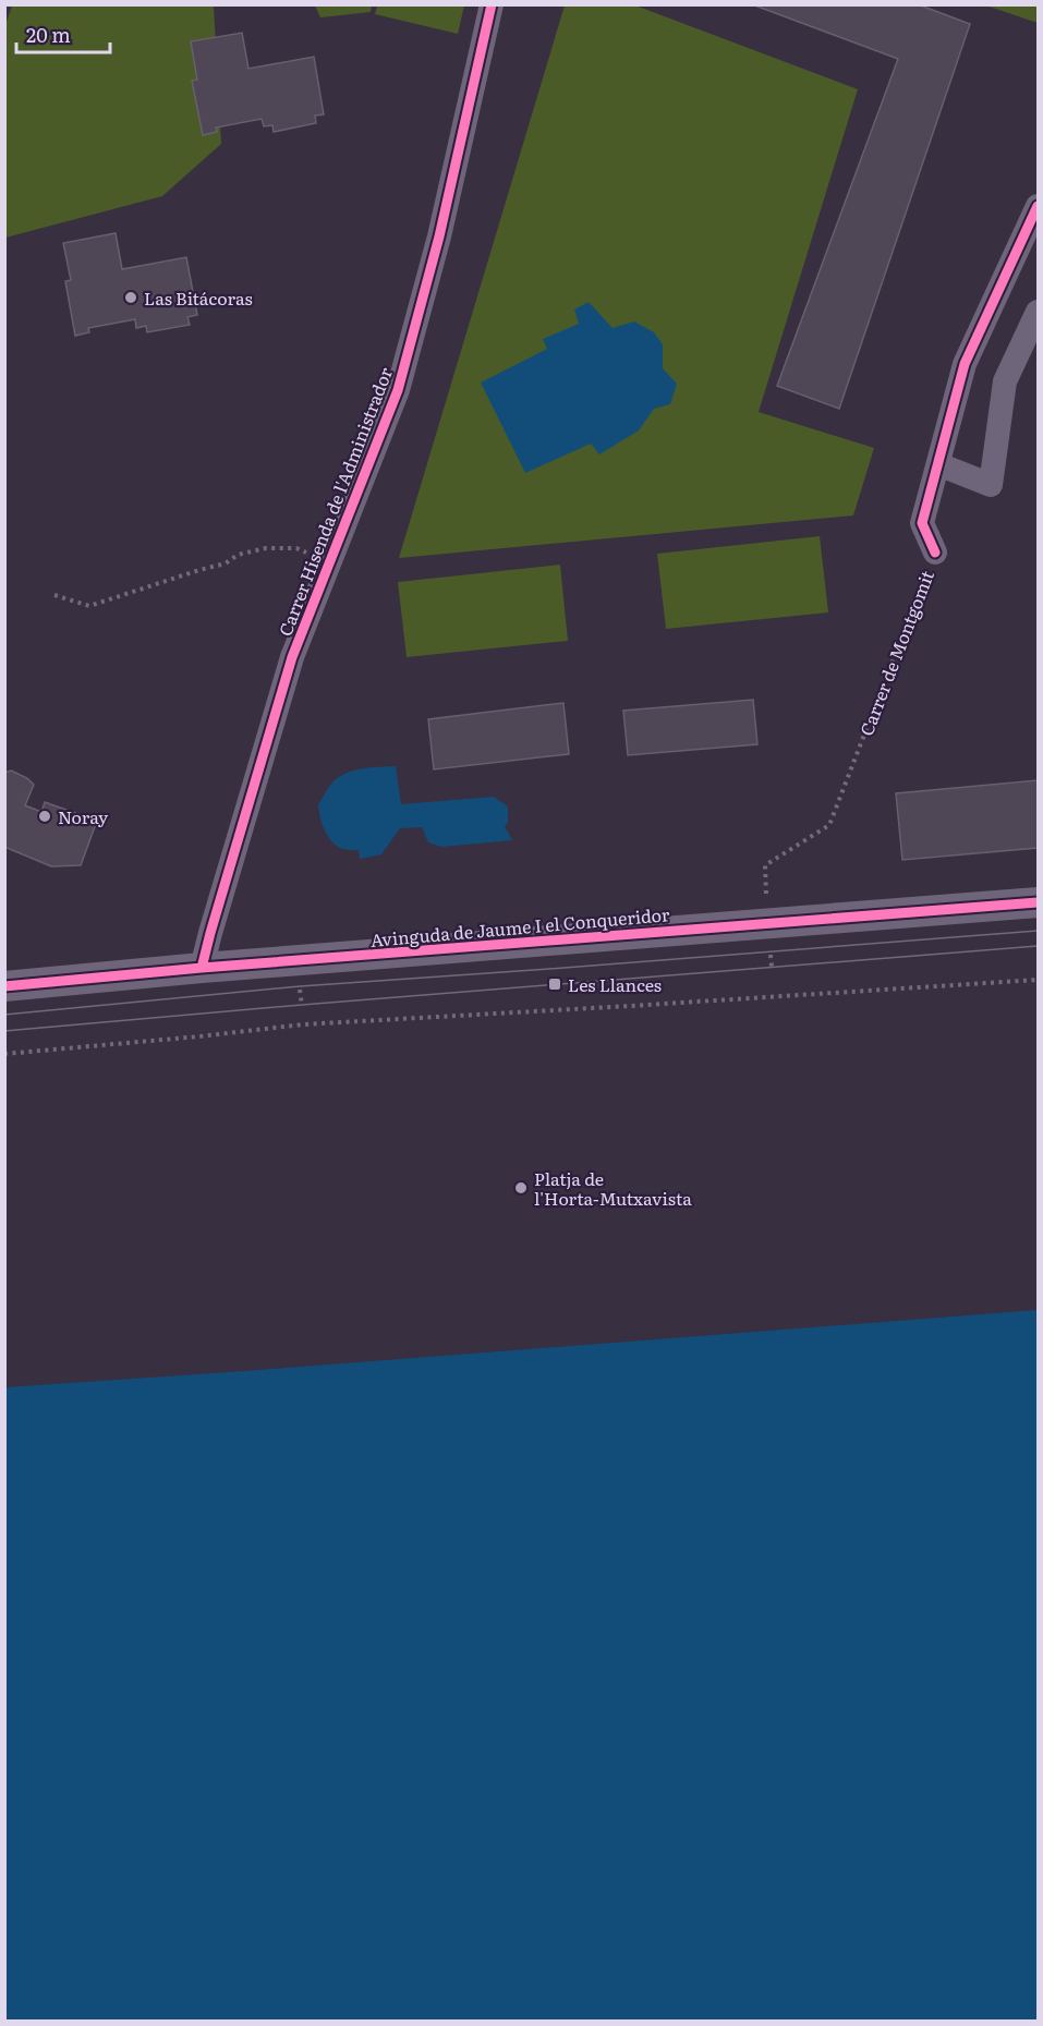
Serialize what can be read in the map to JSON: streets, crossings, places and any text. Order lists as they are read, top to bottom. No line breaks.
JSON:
{"streets":{"street":["Carrer Hisenda de l'Administrador","Carrer de Montgomit","Avinguda de Jaume I el Conqueridor"]},"crossings":[["Carrer Hisenda de l'Administrador","Avinguda de Jaume I el Conqueridor"],["Carrer de Montgomit","Avinguda de Jaume I el Conqueridor"]],"places":{"other":["Las Bitácoras","Noray","Platja de l'Horta-Mutxavista"],"transit":["Les Llances"]},"scale_bar":"20 m"}
